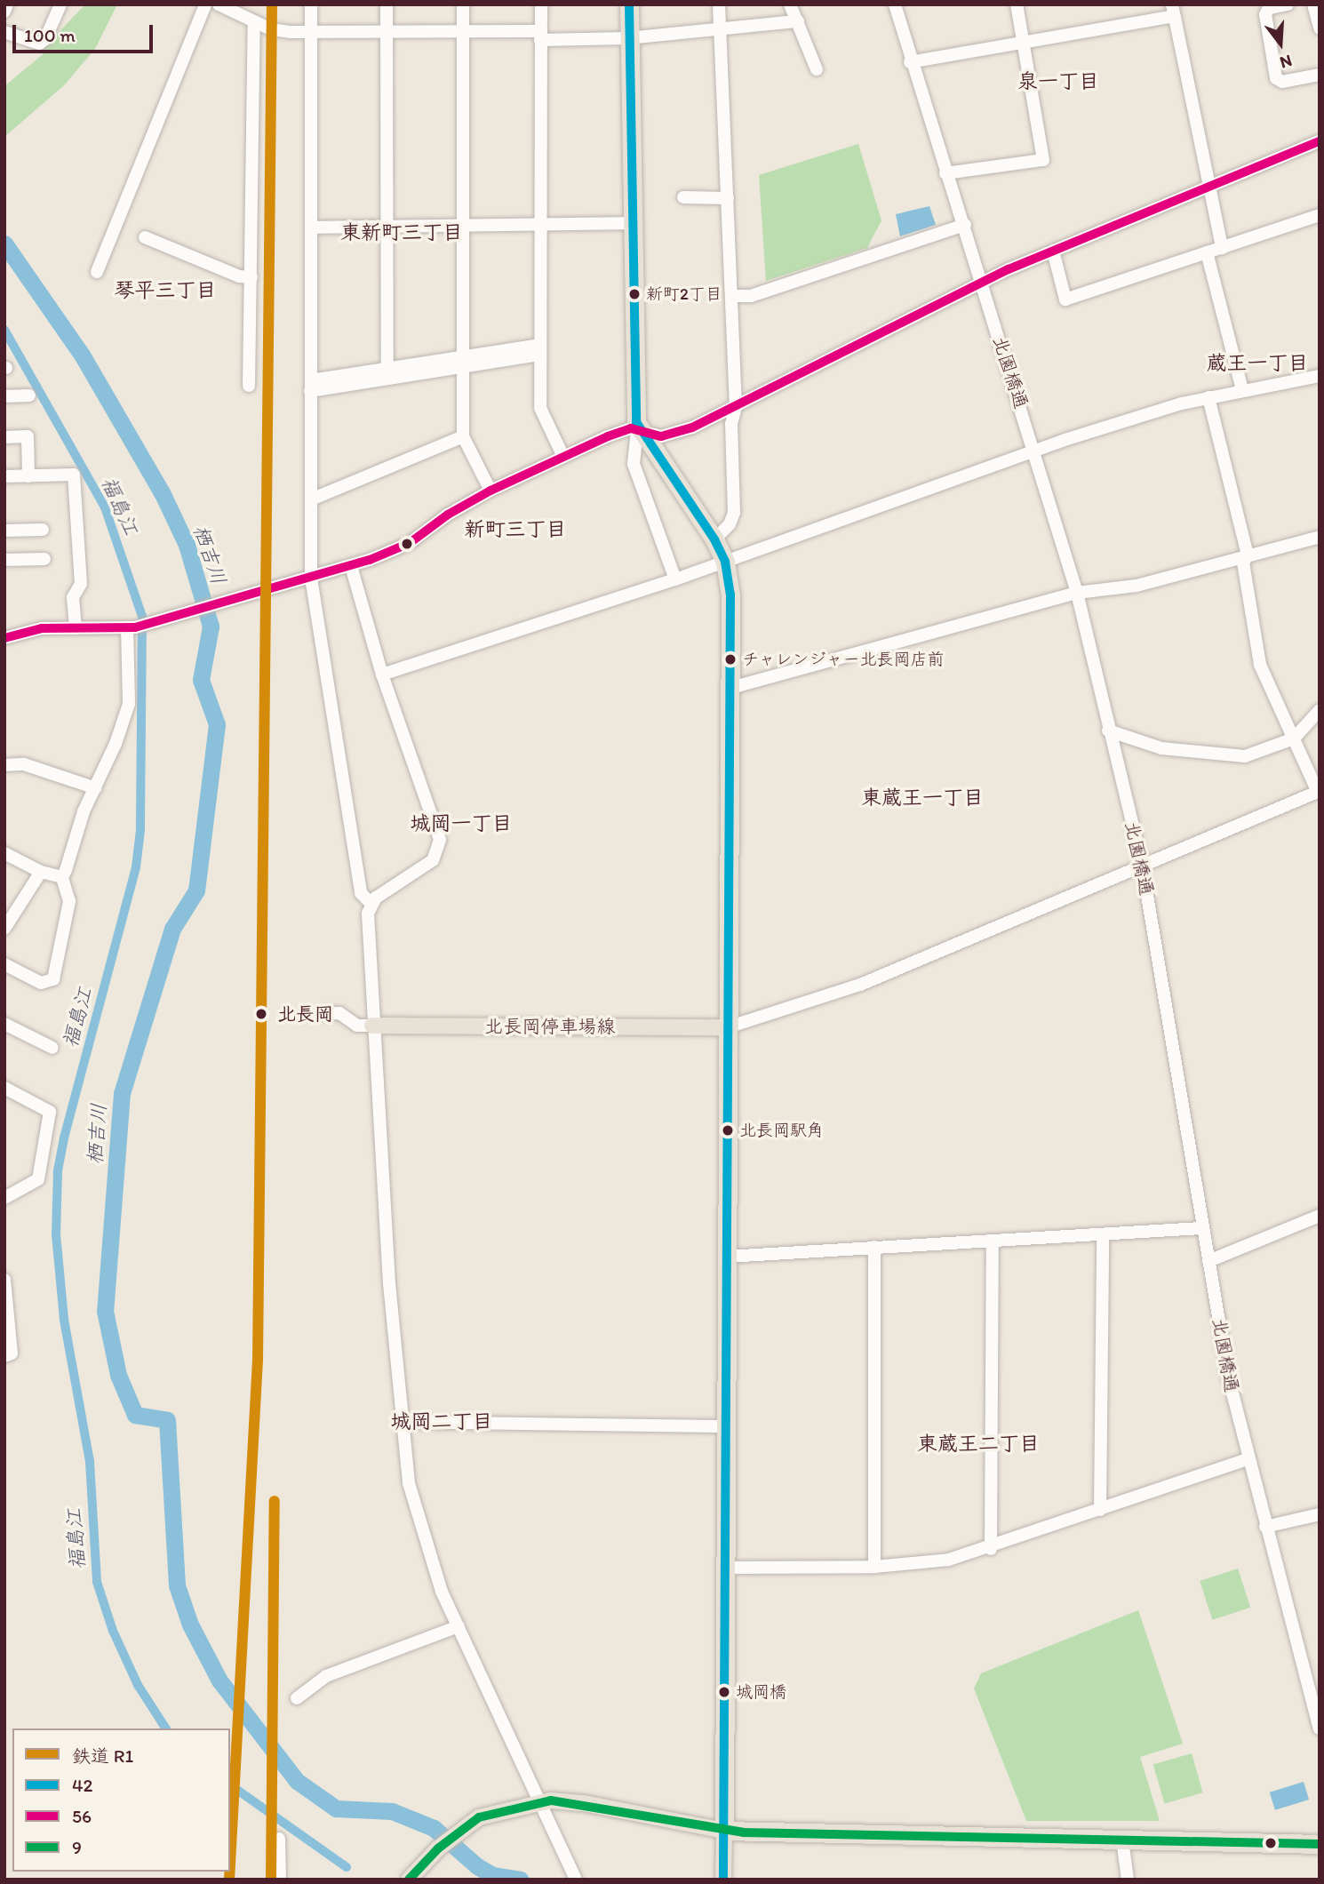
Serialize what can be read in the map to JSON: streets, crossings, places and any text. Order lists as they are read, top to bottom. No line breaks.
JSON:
{"streets":{"main road":["北長岡停車場線"],"street":["北園橋通"]},"districts":["泉一丁目","東新町三丁目","琴平三丁目","蔵王一丁目","新町三丁目","東蔵王一丁目","城岡一丁目","城岡二丁目","東蔵王二丁目"],"water":["福島江","栖吉川"],"places":["新町2丁目","チャレンジャー北長岡店前","北長岡","北長岡駅角","城岡橋"],"lines":["rail line R1","transit line 42","transit line 56","transit line 9"],"legend":["鉄道 R1","42","56","9"],"scale_bar":"100 m","north":"bottom"}
